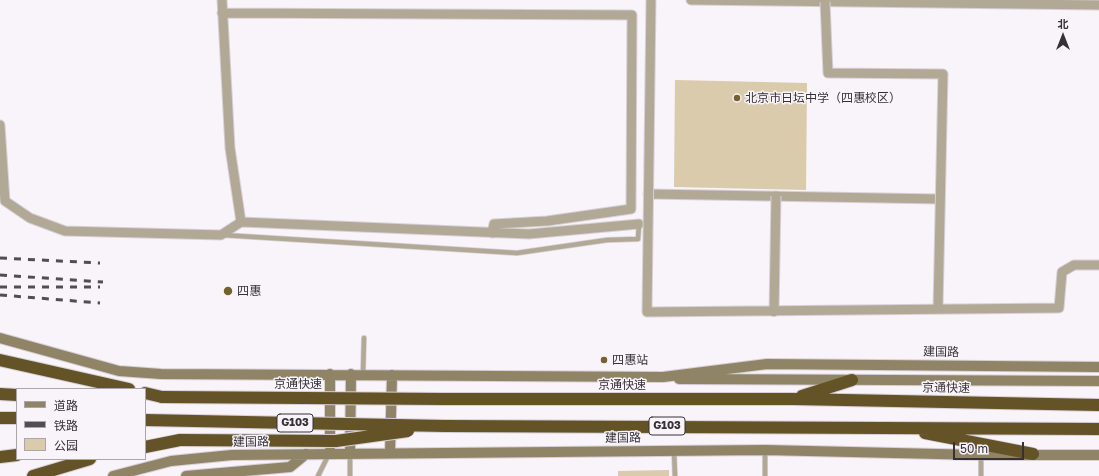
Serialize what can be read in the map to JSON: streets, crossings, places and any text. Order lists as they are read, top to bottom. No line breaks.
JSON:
{"streets":{"highway":["京通快速","G103"],"main road":["建国路"]},"places":["北京市日坛中学（四惠校区）","四惠","四惠站"],"legend":["道路","铁路","公园"],"scale_bar":"50 m","north":"top"}
